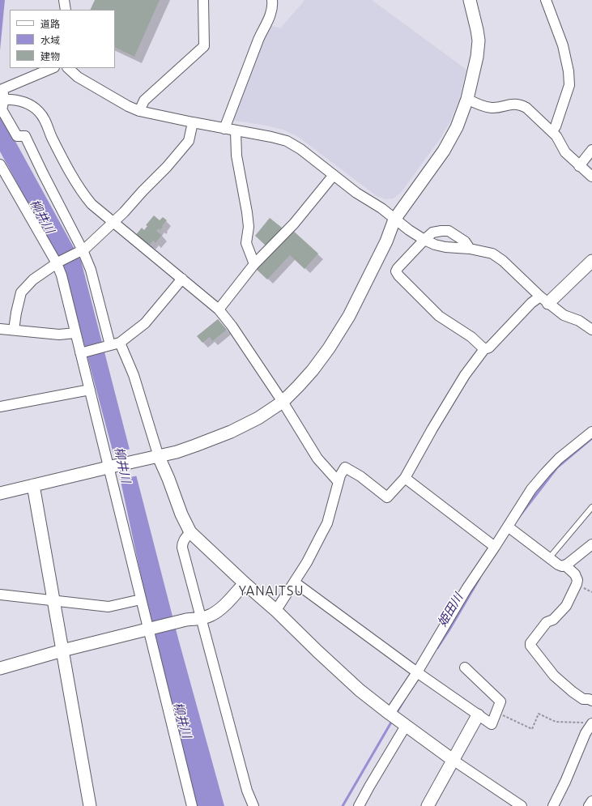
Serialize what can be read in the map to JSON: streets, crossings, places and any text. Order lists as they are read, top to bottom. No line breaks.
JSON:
{"districts":["YANAITSU"],"water":["柳井川","姫田川"],"legend":["道路","水域","建物"]}
